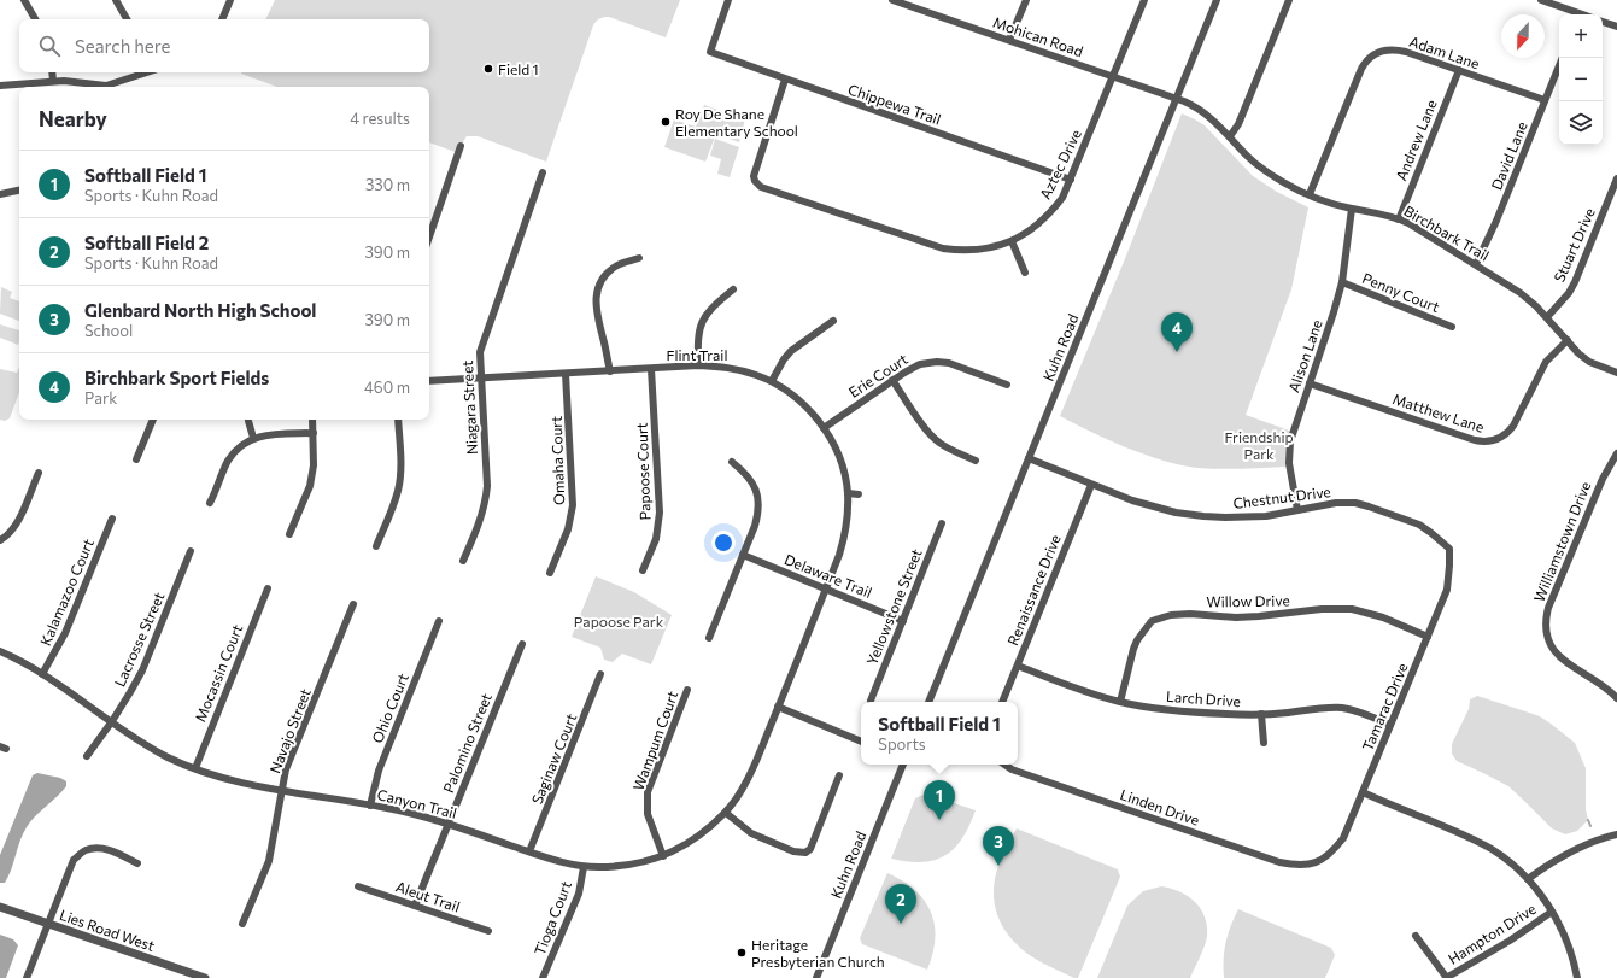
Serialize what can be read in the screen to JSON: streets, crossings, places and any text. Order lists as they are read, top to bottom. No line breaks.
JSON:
{"streets":{"street":["Mohican Road","Adam Lane","Chippewa Trail","Andrew Lane","David Lane","Aztec Drive","Birchbark Trail","Stuart Drive","Penny Court","Kuhn Road","Flint Trail","Alison Lane","Erie Court","Niagara Street","Matthew Lane","Omaha Court","Papoose Court","Chestnut Drive","Williamstown Drive","Delaware Trail","Renaissance Drive","Kalamazoo Court","Willow Drive","Yellowstone Street","Lacrosse Street","Mocassin Court","Larch Drive","Tamarac Drive","Ohio Court","Navajo Street","Wampum Court","Palomino Street","Saginaw Court","Canyon Trail","Linden Drive","Aleut Trail","Tioga Court","Lies Road West","Hampton Drive"]},"crossings":[["Mohican Road","Aztec Drive"],["Mohican Road","Birchbark Trail"],["Mohican Road","Kuhn Road"],["Adam Lane","Andrew Lane"],["Adam Lane","David Lane"],["Adam Lane","Birchbark Trail"],["Chippewa Trail","Aztec Drive"],["Andrew Lane","Birchbark Trail"],["David Lane","Birchbark Trail"],["Birchbark Trail","Stuart Drive"],["Birchbark Trail","Kuhn Road"],["Birchbark Trail","Alison Lane"],["Birchbark Trail","Matthew Lane"],["Penny Court","Alison Lane"],["Kuhn Road","Chestnut Drive"],["Flint Trail","Erie Court"],["Flint Trail","Niagara Street"],["Flint Trail","Omaha Court"],["Flint Trail","Papoose Court"],["Flint Trail","Delaware Trail"],["Flint Trail","Canyon Trail"],["Alison Lane","Matthew Lane"],["Alison Lane","Chestnut Drive"],["Chestnut Drive","Renaissance Drive"],["Chestnut Drive","Tamarac Drive"],["Delaware Trail","Yellowstone Street"],["Renaissance Drive","Larch Drive"],["Kalamazoo Court","Canyon Trail"],["Willow Drive","Larch Drive"],["Willow Drive","Tamarac Drive"],["Lacrosse Street","Canyon Trail"],["Mocassin Court","Canyon Trail"],["Larch Drive","Tamarac Drive"],["Tamarac Drive","Linden Drive"],["Ohio Court","Canyon Trail"],["Navajo Street","Canyon Trail"],["Wampum Court","Canyon Trail"],["Palomino Street","Canyon Trail"],["Palomino Street","Aleut Trail"],["Saginaw Court","Canyon Trail"],["Canyon Trail","Tioga Court"]],"parks":["Friendship Park","Papoose Park"],"places":["Field 1","Roy De Shane Elementary School","Heritage Presbyterian Church"],"north":"bottom","page":{"map_buttons":["+","−"],"search":"Search here","heading":["Nearby","4 results"],"list":[{"mark":"1","name":"Softball Field 1","note":"Sports · Kuhn Road","value":"330 m"},{"mark":"2","name":"Softball Field 2","note":"Sports · Kuhn Road","value":"390 m"},{"mark":"3","name":"Glenbard North High School","note":"School","value":"390 m"},{"mark":"4","name":"Birchbark Sport Fields","note":"Park","value":"460 m"}],"pins":["4","1","3","2"],"popup":["Softball Field 1","Sports"]}}
